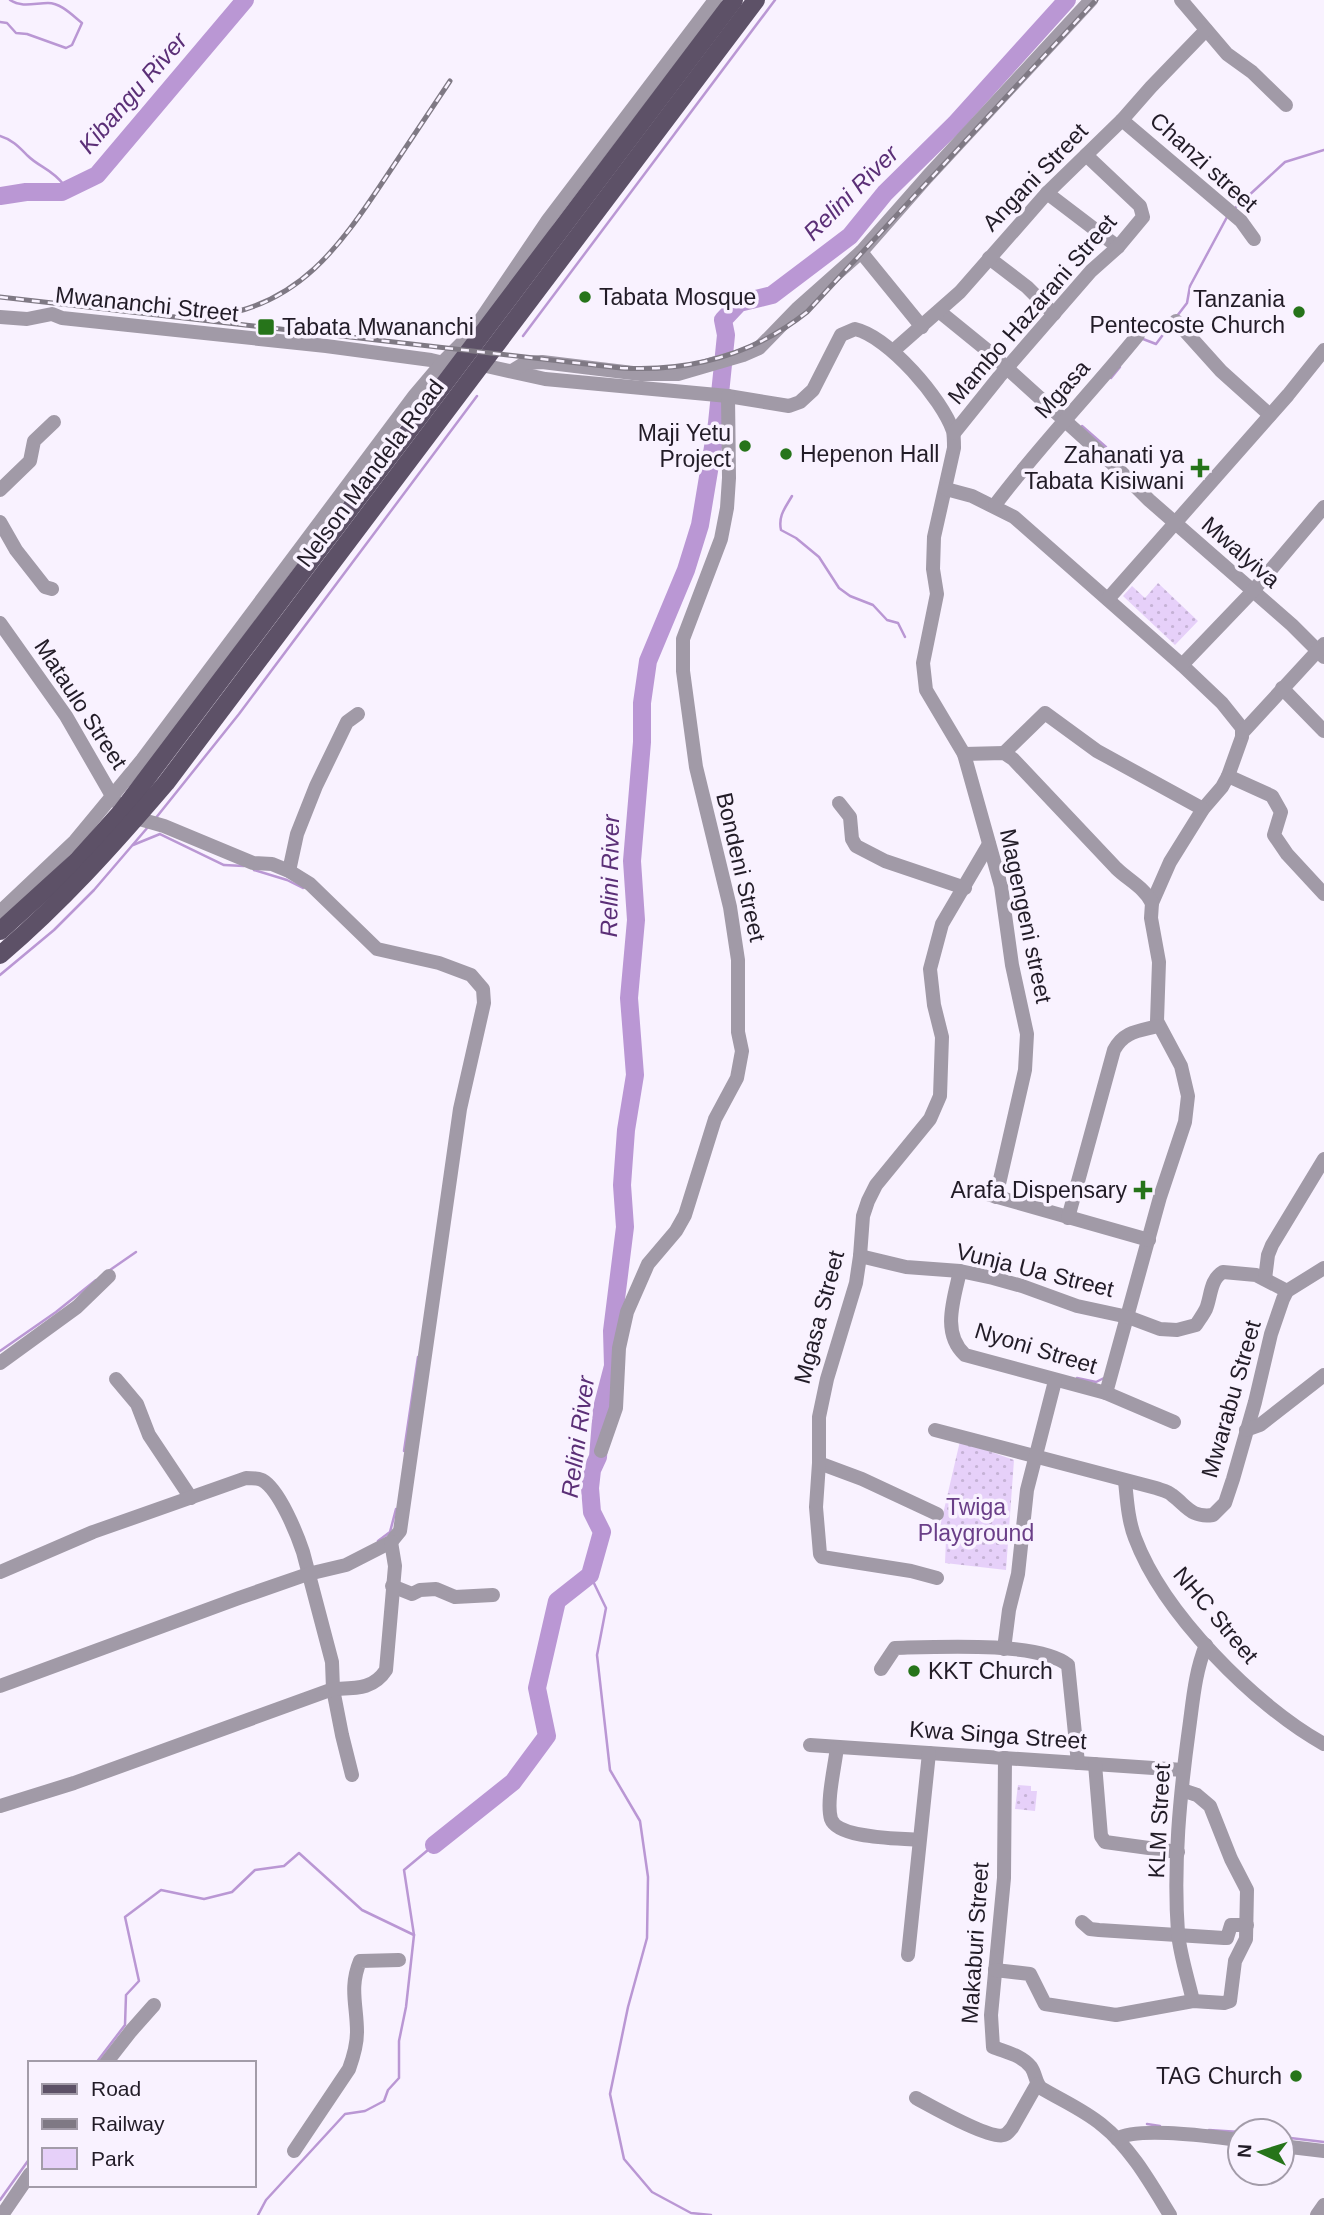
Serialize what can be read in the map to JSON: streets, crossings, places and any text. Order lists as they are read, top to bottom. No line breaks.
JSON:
{"streets":{"main road":["Nelson Mandela Road"],"street":["Chanzi street","Angani Street","Mwananchi Street","Mambo Hazarani Street","Mgasa","Mwalyiva","Mataulo Street","Bondeni Street","Magengeni street","Vunja Ua Street","Mgasa Street","Nyoni Street","Mwarabu Street","NHC Street","Kwa Singa Street","KLM Street","Makaburi Street"]},"crossings":[["Chanzi street","Angani Street"],["Angani Street","Mambo Hazarani Street"],["Angani Street","Mwalyiva"],["Mwananchi Street","Nelson Mandela Road"],["Mambo Hazarani Street","Mwalyiva"],["Mambo Hazarani Street","Magengeni street"],["Mgasa","Mwalyiva"],["Nelson Mandela Road","Mataulo Street"],["Magengeni street","Mgasa Street"],["Vunja Ua Street","Mgasa Street"],["Vunja Ua Street","Nyoni Street"],["Mwarabu Street","NHC Street"],["NHC Street","KLM Street"],["Kwa Singa Street","KLM Street"],["Kwa Singa Street","Makaburi Street"]],"water":["Kibangu River","Relini River"],"parks":["Twiga Playground"],"places":{"other":["Tabata Mosque","Tanzania Pentecoste Church","Maji Yetu Project","Hepenon Hall","KKT Church","TAG Church"],"transit":["Tabata Mwananchi"],"health":["Zahanati ya Tabata Kisiwani","Arafa Dispensary"]},"legend":["Road","Railway","Park"],"north":"left"}
